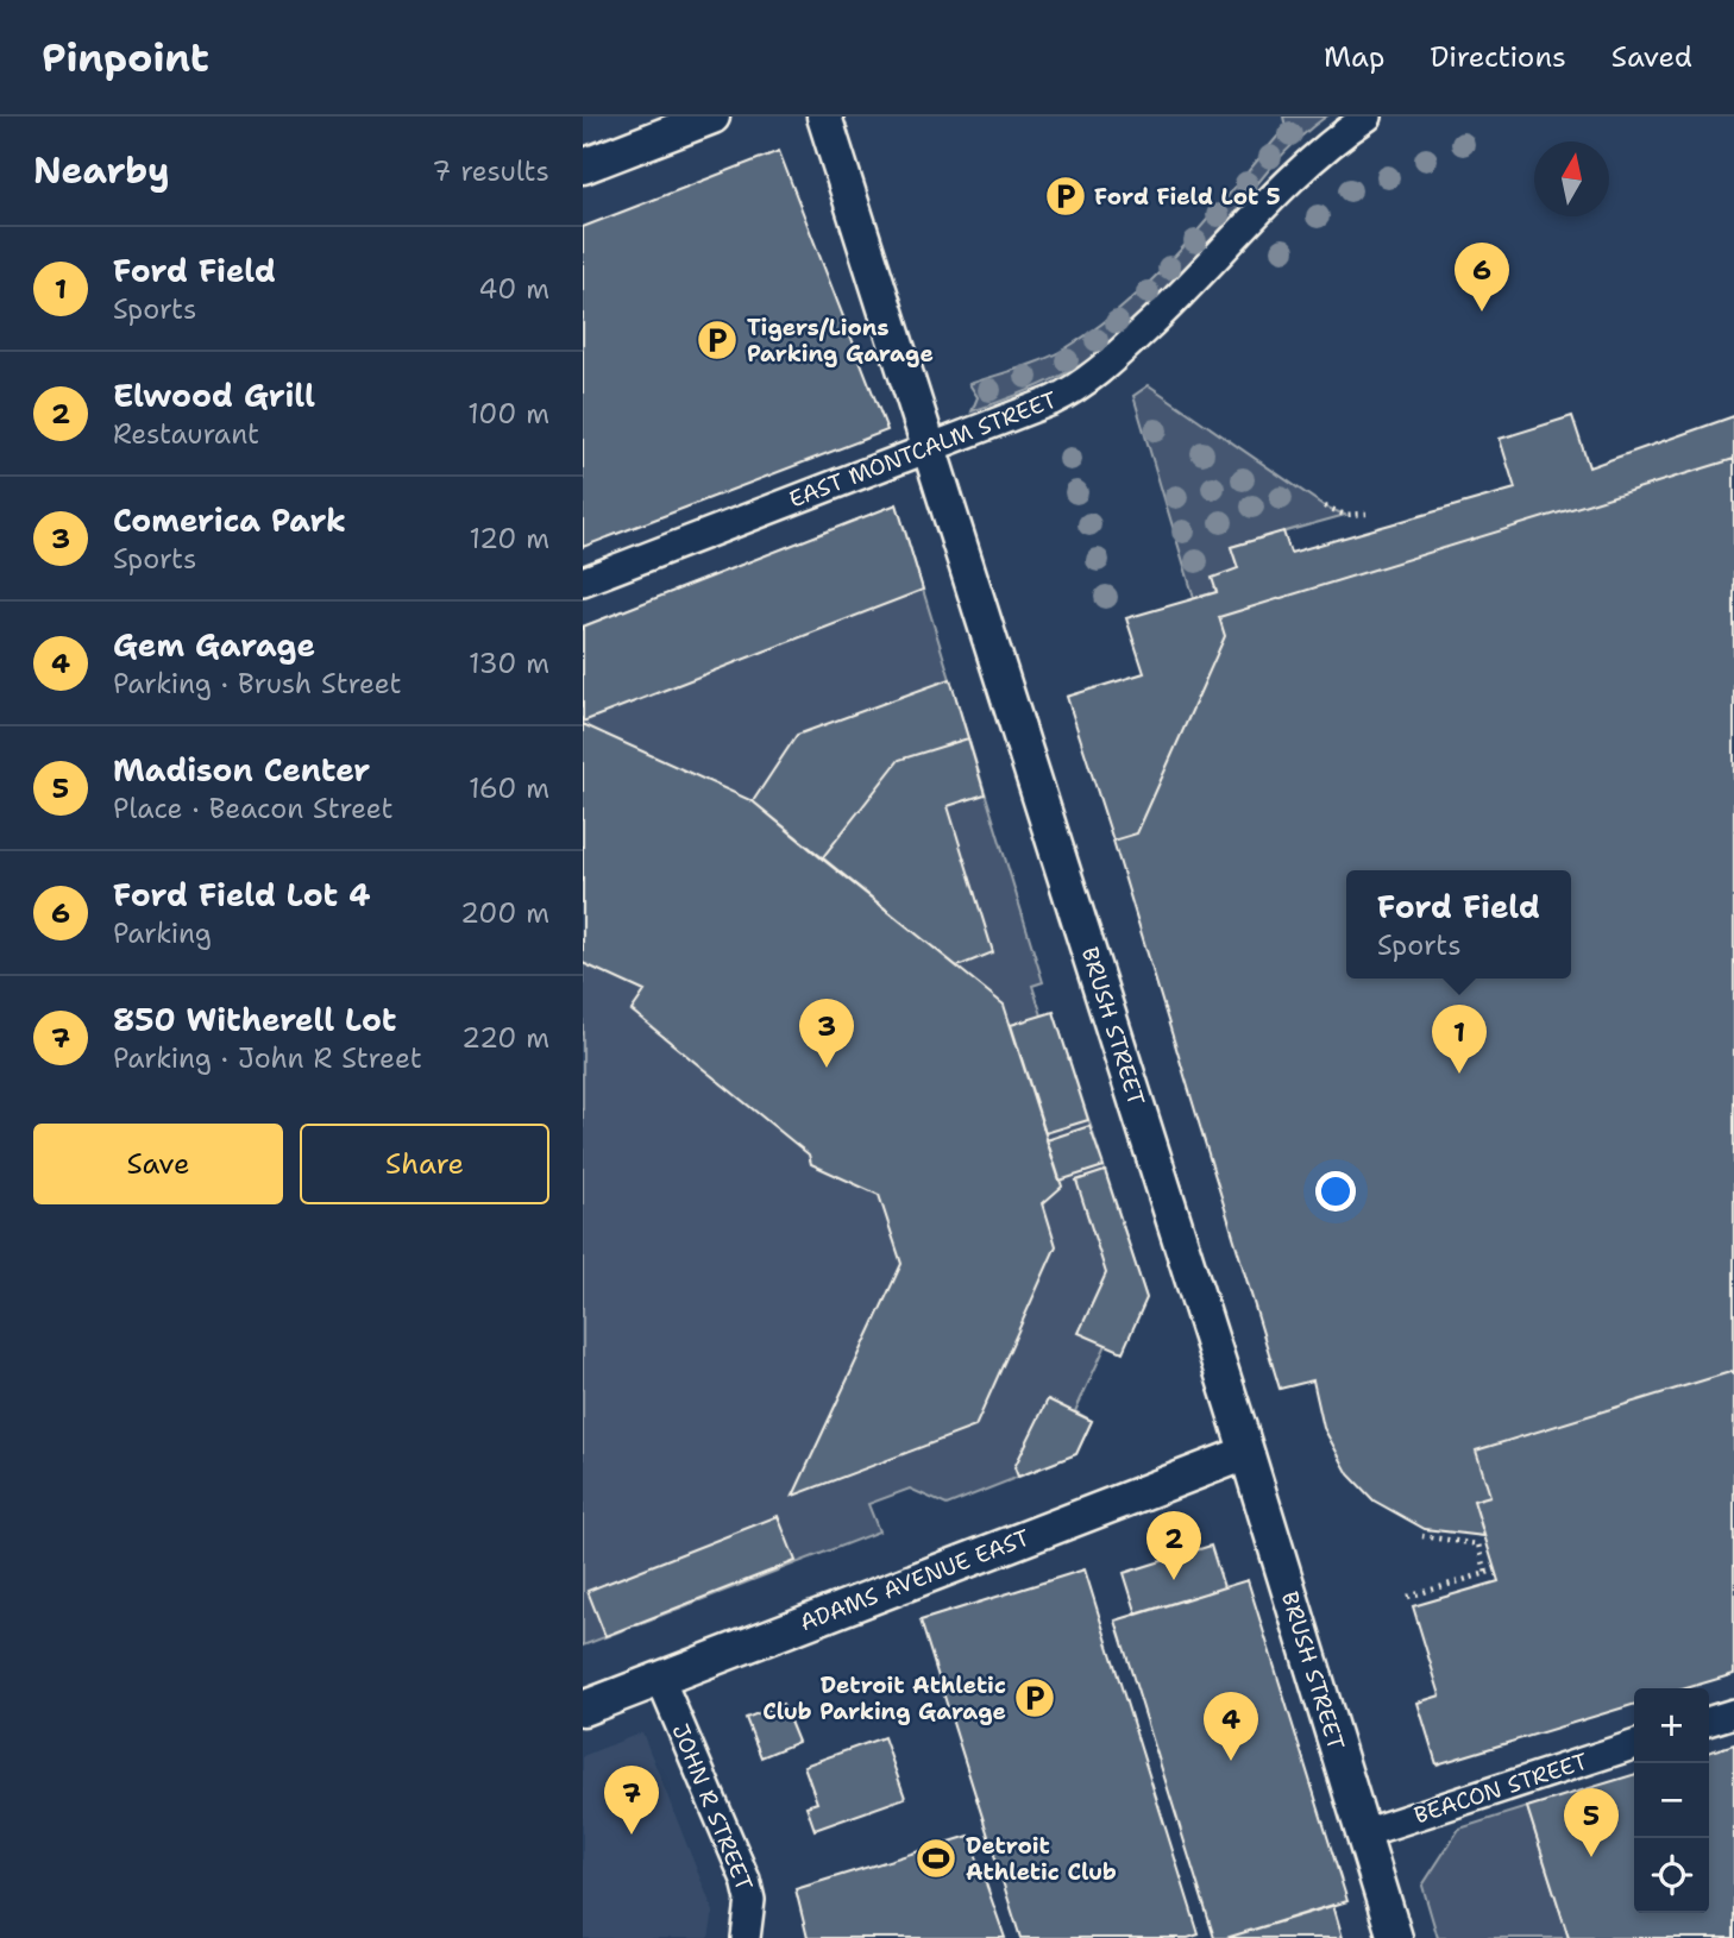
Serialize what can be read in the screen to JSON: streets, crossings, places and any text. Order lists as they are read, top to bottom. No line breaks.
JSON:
{"streets":{"street":["EAST MONTCALM STREET","BRUSH STREET","ADAMS AVENUE EAST","BEACON STREET","JOHN R STREET"]},"crossings":[["EAST MONTCALM STREET","BRUSH STREET"],["BRUSH STREET","ADAMS AVENUE EAST"],["BRUSH STREET","BEACON STREET"],["ADAMS AVENUE EAST","JOHN R STREET"]],"places":{"parking":["Ford Field Lot 5","Tigers/Lions Parking Garage","Detroit Athletic Club Parking Garage"],"sports":["Detroit Athletic Club"]},"north":"top","page":{"header":"Pinpoint","nav":["Map","Directions","Saved"],"heading":["Nearby","7 results"],"list":[{"mark":"1","name":"Ford Field","note":"Sports","value":"40 m"},{"mark":"2","name":"Elwood Grill","note":"Restaurant","value":"100 m"},{"mark":"3","name":"Comerica Park","note":"Sports","value":"120 m"},{"mark":"4","name":"Gem Garage","note":"Parking · Brush Street","value":"130 m"},{"mark":"5","name":"Madison Center","note":"Place · Beacon Street","value":"160 m"},{"mark":"6","name":"Ford Field Lot 4","note":"Parking","value":"200 m"},{"mark":"7","name":"850 Witherell Lot","note":"Parking · John R Street","value":"220 m"}],"pins":["6","3","1","2","4","7","5"],"popup":["Ford Field","Sports"],"buttons":["Save","Share"],"map_buttons":["+","−"]}}
